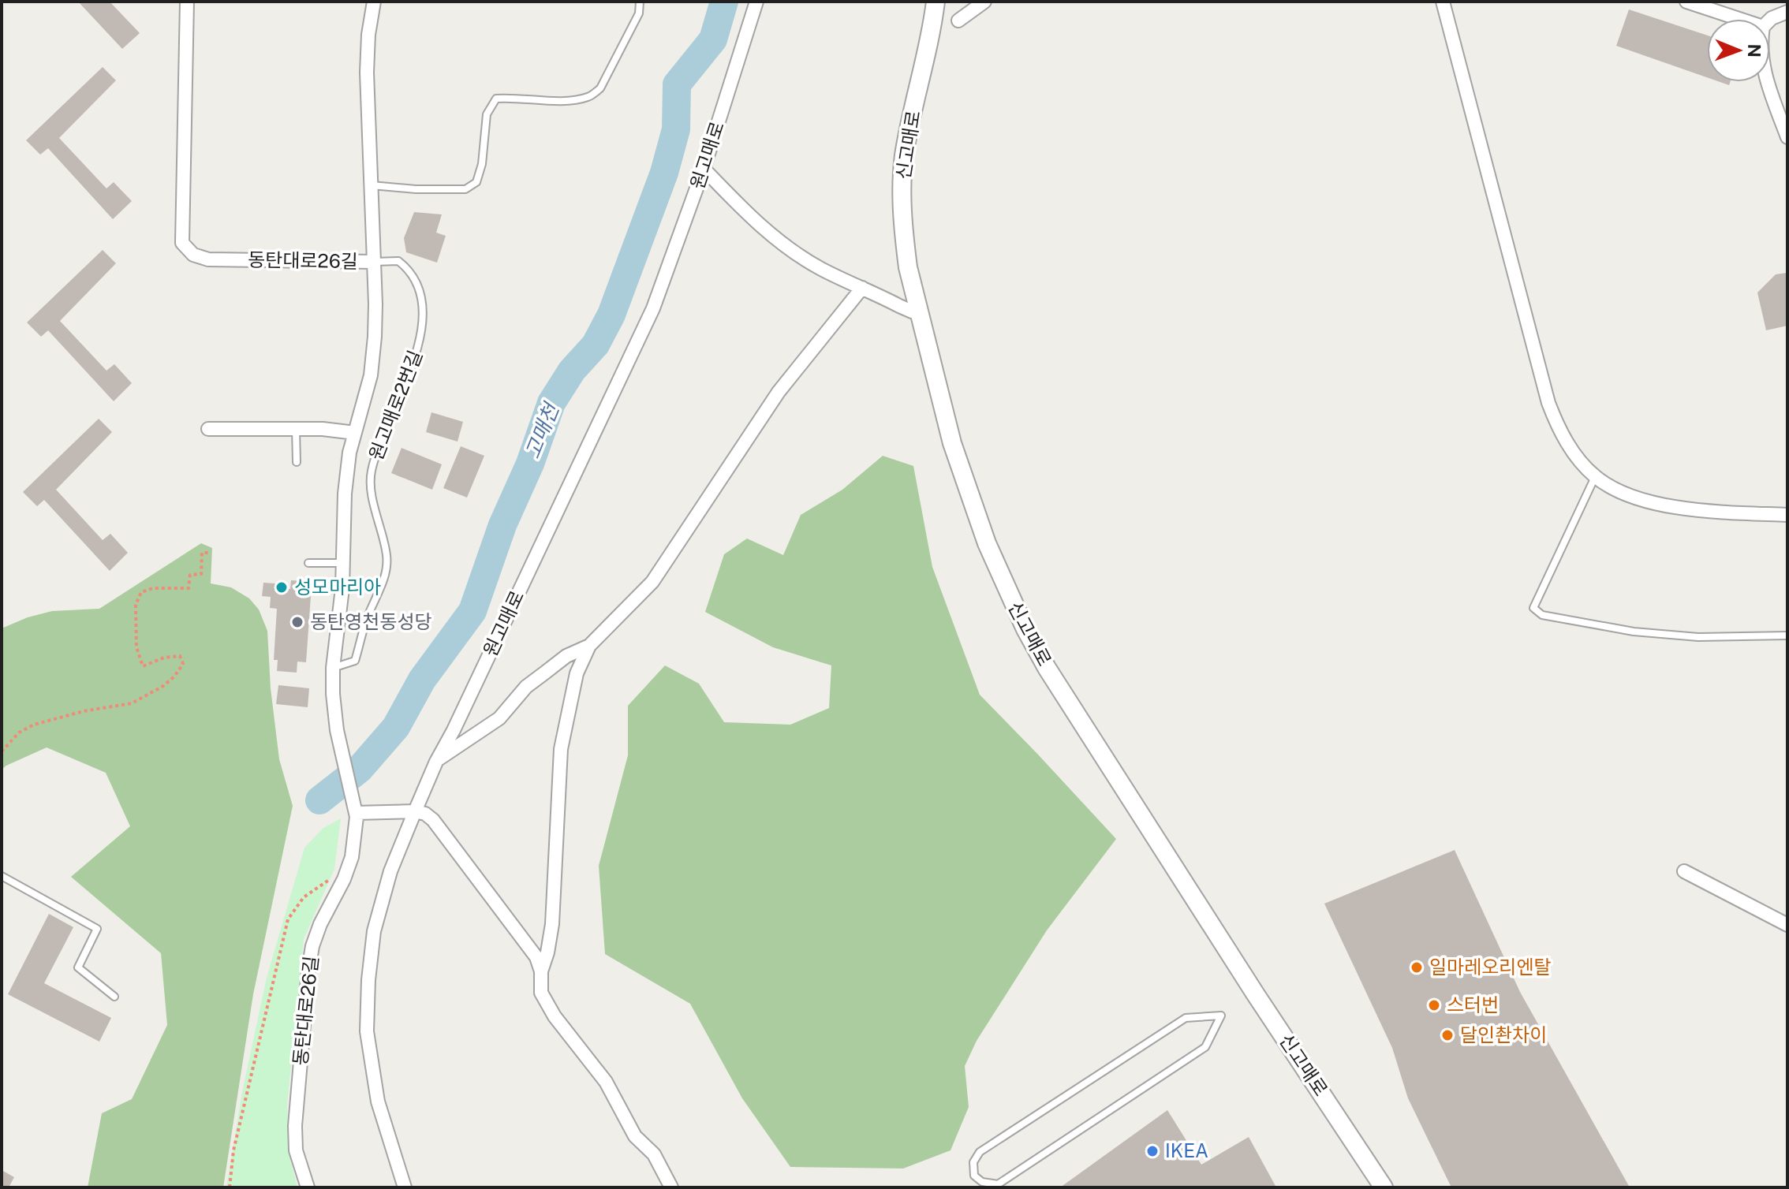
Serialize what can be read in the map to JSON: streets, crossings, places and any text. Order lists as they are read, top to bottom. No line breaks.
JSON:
{"streets":{"street":["신고매로","원고매로","동탄대로26길"],"lane":["원고매로2번길"]},"crossings":[["동탄대로26길","원고매로2번길"]],"water":["고매천"],"places":["성모마리아","동탄영천동성당","일마레오리엔탈","스터번","달인촨차이","IKEA"],"north":"right"}
